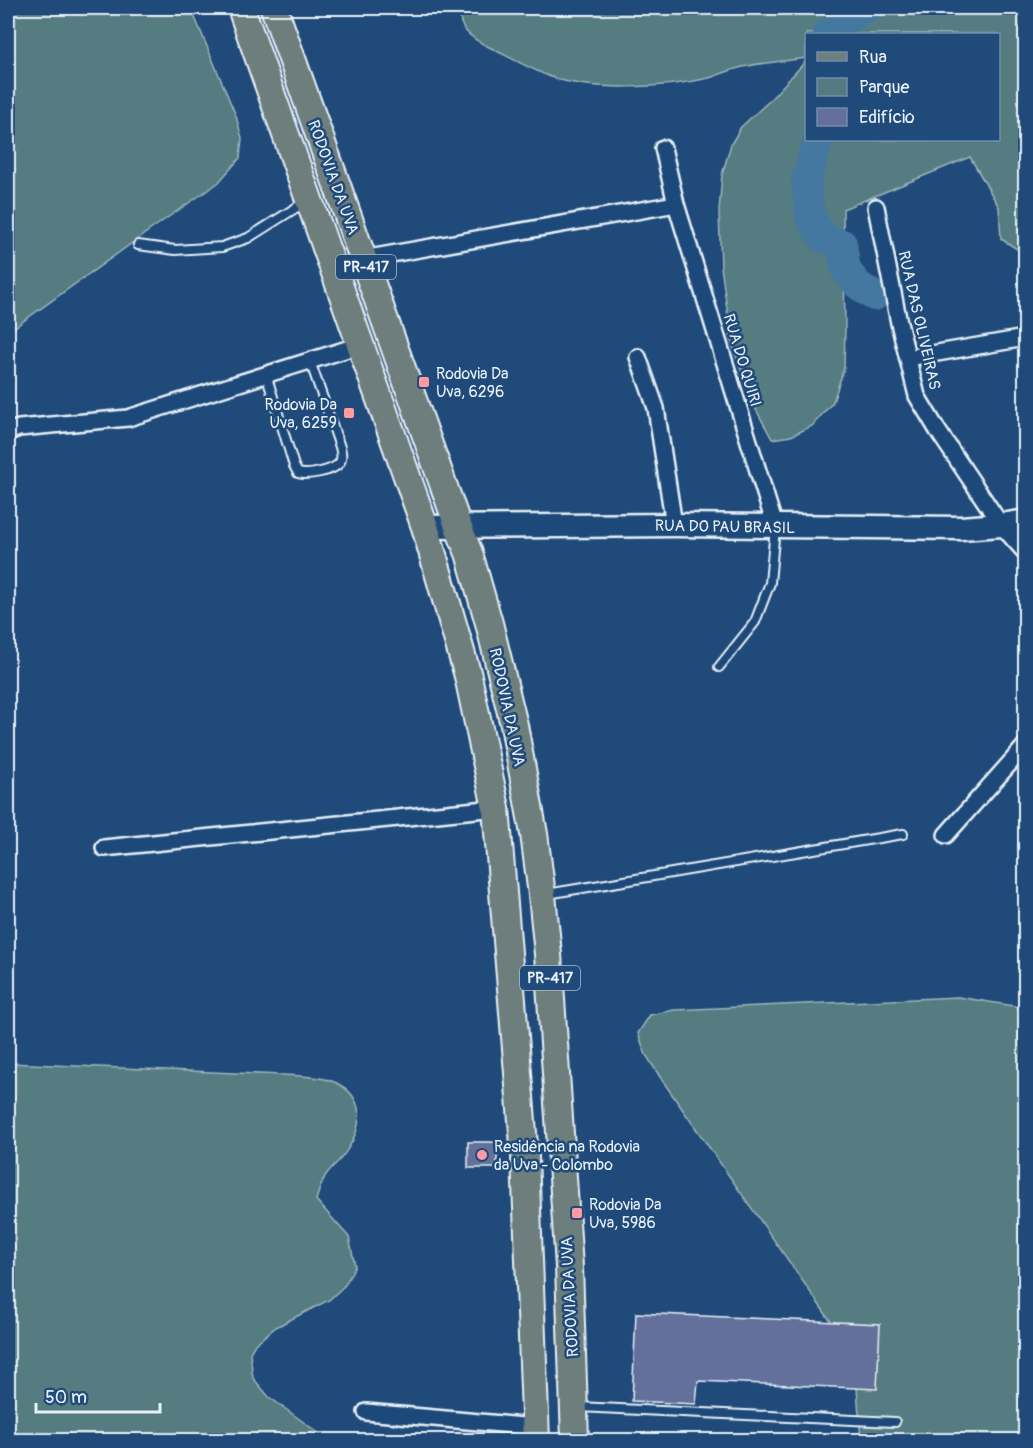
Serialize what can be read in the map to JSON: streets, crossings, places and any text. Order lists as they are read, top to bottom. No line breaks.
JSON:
{"streets":{"main road":["RODOVIA DA UVA","PR-417"],"street":["RUA DAS OLIVEIRAS","RUA DO QUIRI","RUA DO PAU BRASIL"]},"crossings":[["RODOVIA DA UVA","RUA DO PAU BRASIL"],["RUA DAS OLIVEIRAS","RUA DO PAU BRASIL"],["RUA DO QUIRI","RUA DO PAU BRASIL"]],"places":{"transit":["Rodovia Da Uva, 6296","Rodovia Da Uva, 6259","Rodovia Da Uva, 5986"],"other":["Residência na Rodovia da Uva - Colombo"]},"legend":["Rua","Parque","Edifício"],"scale_bar":"50 m"}
